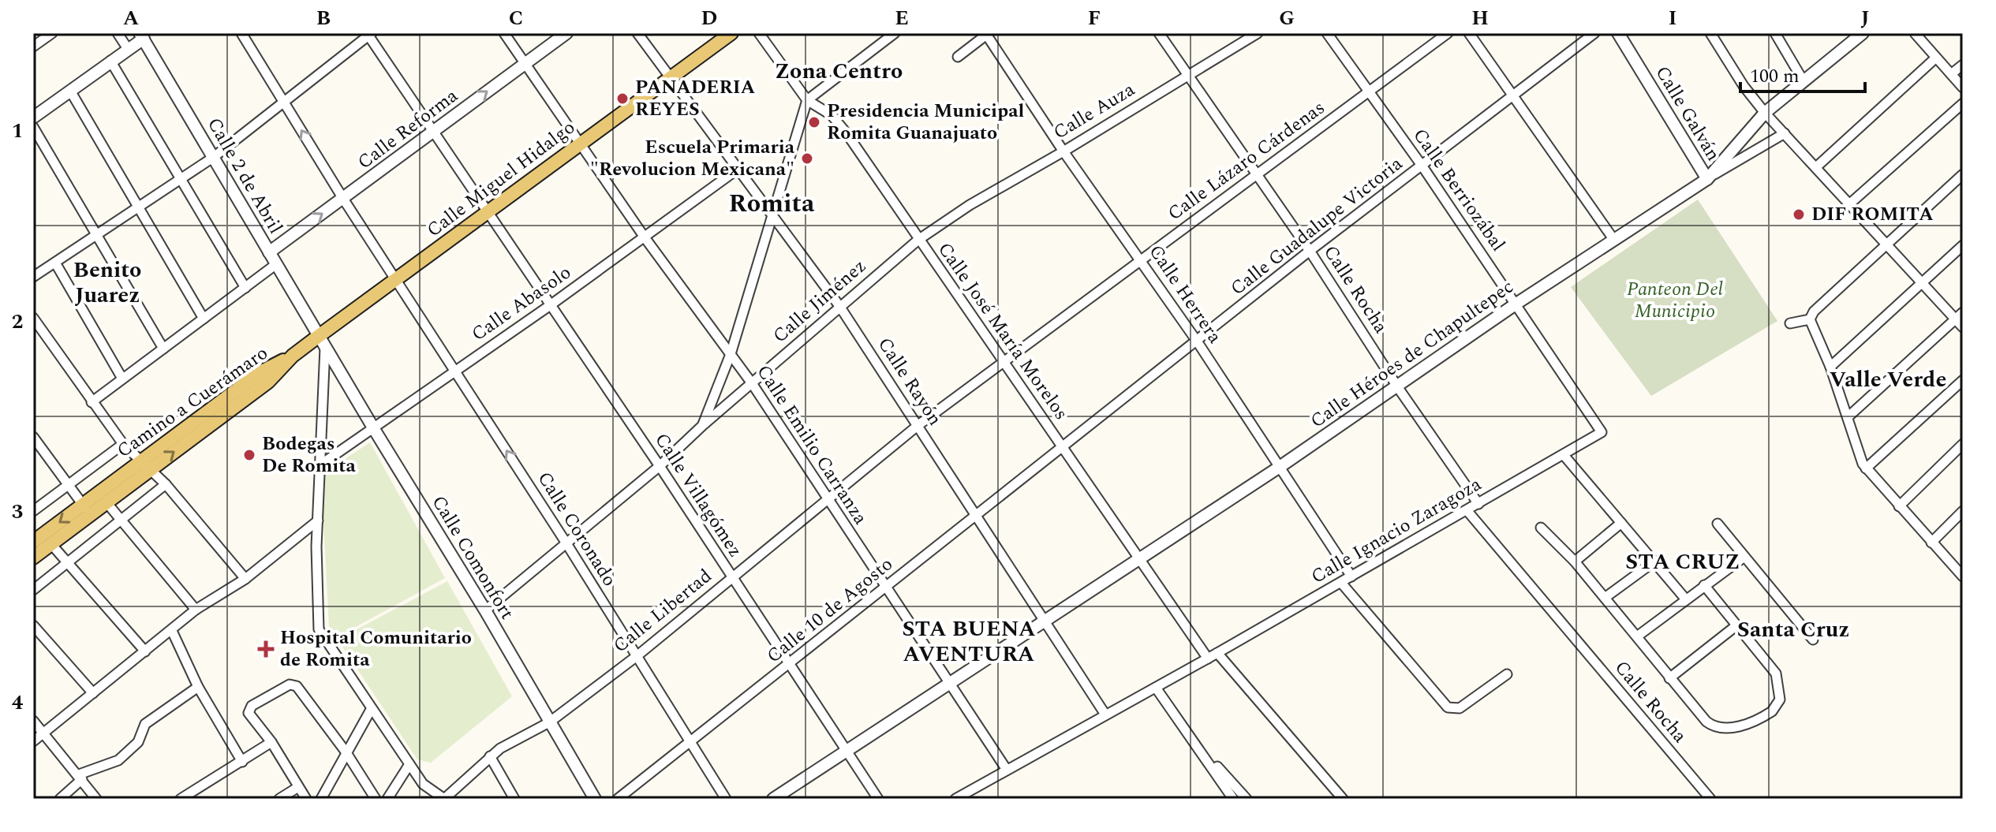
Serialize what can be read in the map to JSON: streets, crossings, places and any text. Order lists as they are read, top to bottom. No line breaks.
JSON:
{"streets":{"main road":["Calle Miguel Hidalgo","Camino a Cuerámaro"],"street":["Calle Auza","Calle Galván","Calle Reforma","Calle Lázaro Cárdenas","Calle 2 de Abril","Calle Berriozábal","Calle Guadalupe Victoria","Calle Rocha","Calle Herrera","Calle Jiménez","Calle Abasolo","Calle José María Morelos","Calle Héroes de Chapultepec","Calle Rayón","Calle Emilio Carranza","Calle Villagómez","Calle Coronado","Calle Ignacio Zaragoza","Calle Comonfort","Calle 10 de Agosto","Calle Libertad"]},"crossings":[["Calle Auza","Calle Rocha"],["Calle Auza","Calle Herrera"],["Calle Auza","Calle Jiménez"],["Calle Auza","Calle José María Morelos"],["Calle Galván","Calle Héroes de Chapultepec"],["Calle Reforma","Calle 2 de Abril"],["Calle Reforma","Calle Emilio Carranza"],["Calle Reforma","Calle Villagómez"],["Calle Reforma","Calle Coronado"],["Calle Lázaro Cárdenas","Calle Berriozábal"],["Calle Lázaro Cárdenas","Calle Rocha"],["Calle Lázaro Cárdenas","Calle Herrera"],["Calle Lázaro Cárdenas","Calle José María Morelos"],["Calle Lázaro Cárdenas","Calle Libertad"],["Calle 2 de Abril","Calle Miguel Hidalgo"],["Calle 2 de Abril","Calle Comonfort"],["Calle Miguel Hidalgo","Calle Rayón"],["Calle Miguel Hidalgo","Camino a Cuerámaro"],["Calle Miguel Hidalgo","Calle Emilio Carranza"],["Calle Miguel Hidalgo","Calle Villagómez"],["Calle Miguel Hidalgo","Calle Coronado"],["Calle Miguel Hidalgo","Calle Comonfort"],["Calle Berriozábal","Calle Guadalupe Victoria"],["Calle Berriozábal","Calle Héroes de Chapultepec"],["Calle Berriozábal","Calle Ignacio Zaragoza"],["Calle Guadalupe Victoria","Calle Rocha"],["Calle Guadalupe Victoria","Calle Herrera"],["Calle Guadalupe Victoria","Calle José María Morelos"],["Calle Guadalupe Victoria","Calle 10 de Agosto"],["Calle Rocha","Calle Héroes de Chapultepec"],["Calle Rocha","Calle Ignacio Zaragoza"],["Calle Herrera","Calle Héroes de Chapultepec"],["Calle Herrera","Calle Ignacio Zaragoza"],["Calle Jiménez","Calle José María Morelos"],["Calle Jiménez","Calle Rayón"],["Calle Jiménez","Calle Emilio Carranza"],["Calle Jiménez","Calle Villagómez"],["Calle Jiménez","Calle Coronado"],["Calle Jiménez","Calle Comonfort"],["Calle Abasolo","Calle Rayón"],["Calle Abasolo","Calle Emilio Carranza"],["Calle Abasolo","Calle Villagómez"],["Calle Abasolo","Calle Coronado"],["Calle Abasolo","Calle Comonfort"],["Calle José María Morelos","Calle Héroes de Chapultepec"],["Calle José María Morelos","Calle Ignacio Zaragoza"],["Calle José María Morelos","Calle 10 de Agosto"],["Calle José María Morelos","Calle Libertad"],["Calle Héroes de Chapultepec","Calle Rayón"],["Calle Héroes de Chapultepec","Calle Emilio Carranza"],["Calle Héroes de Chapultepec","Calle Villagómez"],["Calle Rayón","Calle Ignacio Zaragoza"],["Calle Rayón","Calle 10 de Agosto"],["Calle Rayón","Calle Libertad"],["Calle Emilio Carranza","Calle Ignacio Zaragoza"],["Calle Emilio Carranza","Calle 10 de Agosto"],["Calle Emilio Carranza","Calle Libertad"],["Calle Villagómez","Calle 10 de Agosto"],["Calle Villagómez","Calle Libertad"],["Calle Coronado","Calle 10 de Agosto"],["Calle Coronado","Calle Libertad"],["Calle Comonfort","Calle Libertad"]],"one_way":["Calle Reforma","Calle Coronado"],"districts":["Zona Centro","Romita","Benito Juarez","Valle Verde","STA CRUZ","STA BUENA AVENTURA","Santa Cruz"],"parks":["Panteon Del Municipio"],"places":{"other":["PANADERIA REYES","Presidencia Municipal Romita Guanajuato","Escuela Primaria \"Revolucion Mexicana\"","DIF ROMITA","Bodegas De Romita"],"health":["Hospital Comunitario de Romita"]},"scale_bar":"100 m","grid":{"columns":["A","B","C","D","E","F","G","H","I","J"],"rows":["1","2","3","4"]}}
